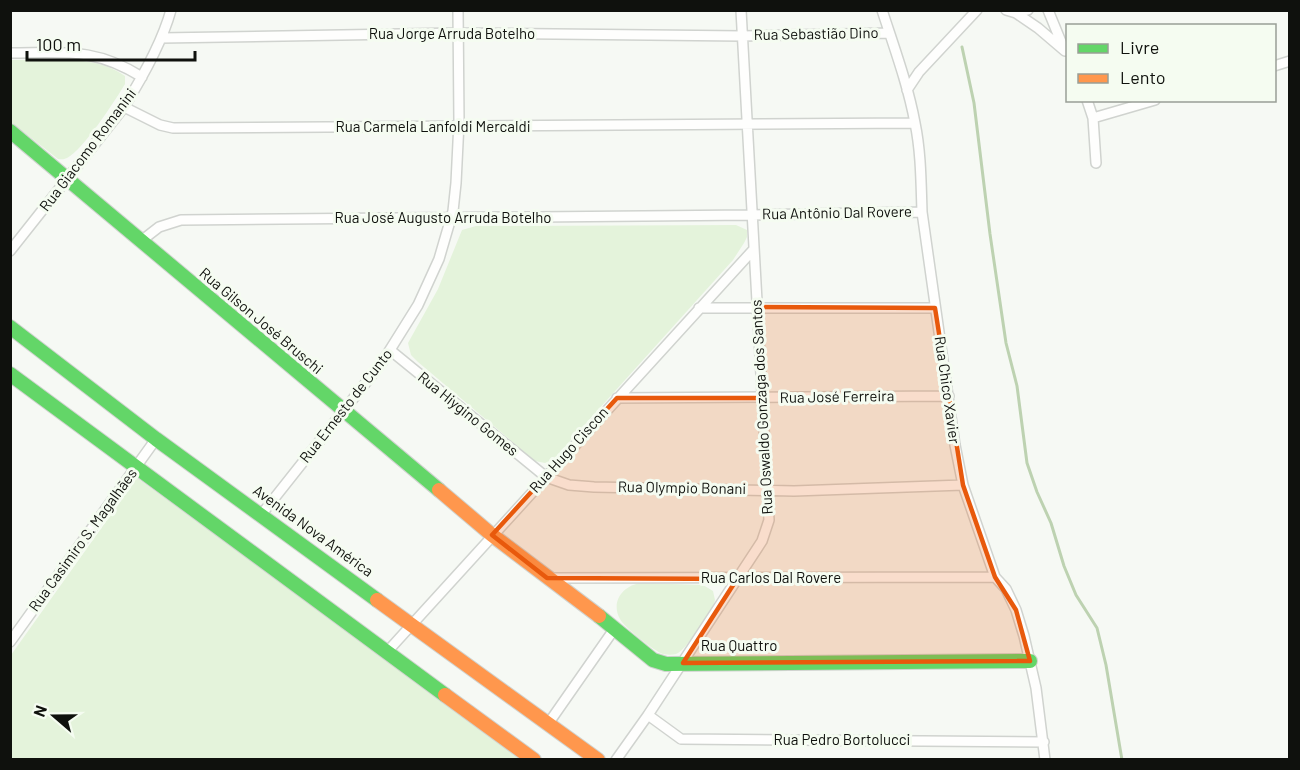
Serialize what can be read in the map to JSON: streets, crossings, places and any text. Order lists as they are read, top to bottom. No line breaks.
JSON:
{"streets":{"street":["Rua Jorge Arruda Botelho","Rua Sebastião Dino","Rua Carmela Lanfoldi Mercaldi","Rua Giacomo Romanini","Rua Antônio Dal Rovere","Rua José Augusto Arruda Botelho","Rua Gilson José Bruschi","Rua Chico Xavier","Rua José Ferreira","Rua Ernesto de Cunto","Rua Oswaldo Gonzaga dos Santos","Rua Hiygino Gomes","Rua Hugo Ciscon","Rua Olympio Bonani","Avenida Nova América","Rua Casimiro S. Magalhães","Rua Carlos Dal Rovere","Rua Quattro","Rua Pedro Bortolucci"]},"crossings":[["Rua Jorge Arruda Botelho","Rua Sebastião Dino"],["Rua Jorge Arruda Botelho","Rua Giacomo Romanini"],["Rua Jorge Arruda Botelho","Rua Ernesto de Cunto"],["Rua Jorge Arruda Botelho","Rua Oswaldo Gonzaga dos Santos"],["Rua Sebastião Dino","Rua Chico Xavier"],["Rua Sebastião Dino","Rua Oswaldo Gonzaga dos Santos"],["Rua Carmela Lanfoldi Mercaldi","Rua Giacomo Romanini"],["Rua Carmela Lanfoldi Mercaldi","Rua Chico Xavier"],["Rua Carmela Lanfoldi Mercaldi","Rua Ernesto de Cunto"],["Rua Carmela Lanfoldi Mercaldi","Rua Oswaldo Gonzaga dos Santos"],["Rua Giacomo Romanini","Rua Gilson José Bruschi"],["Rua Antônio Dal Rovere","Rua José Augusto Arruda Botelho"],["Rua Antônio Dal Rovere","Rua Chico Xavier"],["Rua Antônio Dal Rovere","Rua Oswaldo Gonzaga dos Santos"],["Rua José Augusto Arruda Botelho","Rua Gilson José Bruschi"],["Rua José Augusto Arruda Botelho","Rua Ernesto de Cunto"],["Rua José Augusto Arruda Botelho","Rua Oswaldo Gonzaga dos Santos"],["Rua Gilson José Bruschi","Rua Ernesto de Cunto"],["Rua Gilson José Bruschi","Rua Hugo Ciscon"],["Rua Gilson José Bruschi","Rua Quattro"],["Rua Chico Xavier","Rua José Ferreira"],["Rua Chico Xavier","Rua Olympio Bonani"],["Rua Chico Xavier","Rua Carlos Dal Rovere"],["Rua Chico Xavier","Rua Quattro"],["Rua Chico Xavier","Rua Pedro Bortolucci"],["Rua José Ferreira","Rua Oswaldo Gonzaga dos Santos"],["Rua José Ferreira","Rua Hugo Ciscon"],["Rua Ernesto de Cunto","Rua Hiygino Gomes"],["Rua Ernesto de Cunto","Avenida Nova América"],["Rua Oswaldo Gonzaga dos Santos","Rua Hugo Ciscon"],["Rua Oswaldo Gonzaga dos Santos","Rua Olympio Bonani"],["Rua Oswaldo Gonzaga dos Santos","Rua Carlos Dal Rovere"],["Rua Oswaldo Gonzaga dos Santos","Rua Quattro"],["Rua Oswaldo Gonzaga dos Santos","Rua Pedro Bortolucci"],["Rua Hiygino Gomes","Rua Hugo Ciscon"],["Rua Hiygino Gomes","Rua Olympio Bonani"],["Rua Hugo Ciscon","Rua Olympio Bonani"],["Rua Hugo Ciscon","Avenida Nova América"],["Rua Hugo Ciscon","Rua Quattro"],["Avenida Nova América","Rua Casimiro S. Magalhães"],["Rua Carlos Dal Rovere","Rua Quattro"]],"legend":["Livre","Lento"],"scale_bar":"100 m","north":"left"}
